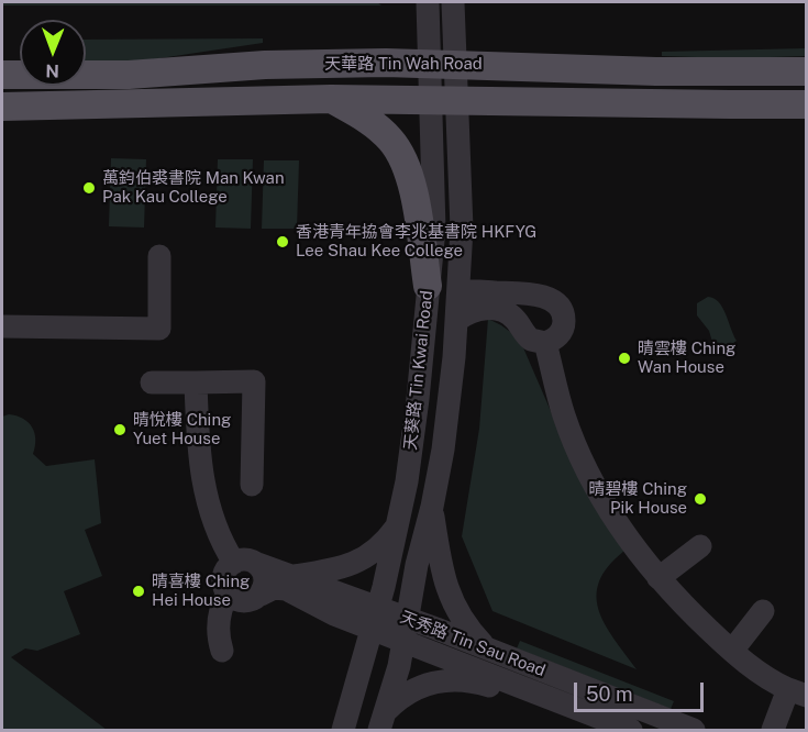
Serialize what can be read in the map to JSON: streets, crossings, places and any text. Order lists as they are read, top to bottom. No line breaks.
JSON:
{"streets":{"main road":["天華路 Tin Wah Road"],"street":["天葵路 Tin Kwai Road","天秀路 Tin Sau Road"]},"crossings":[["天華路 Tin Wah Road","天葵路 Tin Kwai Road"],["天葵路 Tin Kwai Road","天秀路 Tin Sau Road"]],"places":["萬鈞伯裘書院 Man Kwan Pak Kau College","香港青年拹會李兆基書院 HKFYG Lee Shau Kee College","晴雲樓 Ching Wan House","晴悅樓 Ching Yuet House","晴碧樓 Ching Pik House","晴喜樓 Ching Hei House"],"scale_bar":"50 m","north":"bottom"}
